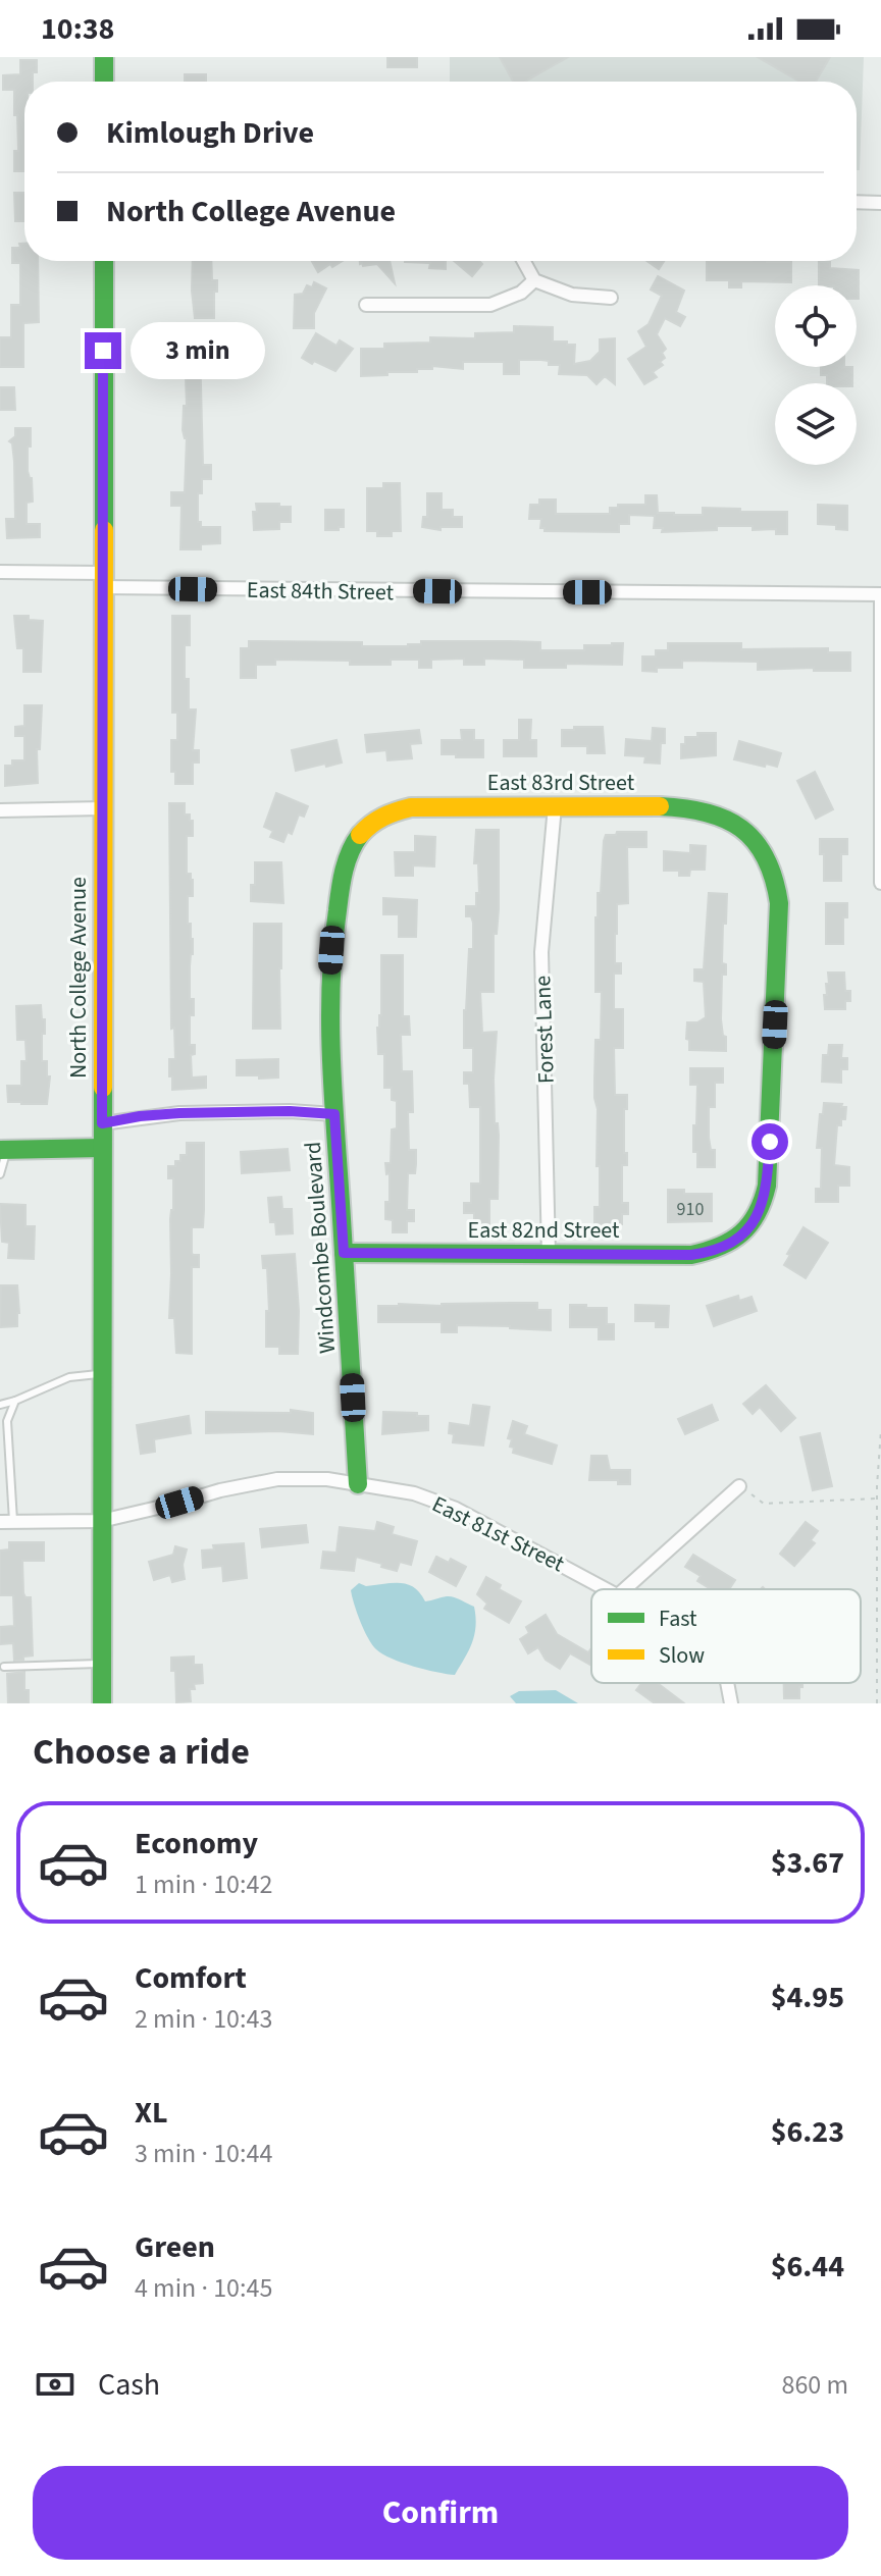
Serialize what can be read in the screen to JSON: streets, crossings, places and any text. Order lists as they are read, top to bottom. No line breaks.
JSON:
{"streets":{"street":["East 84th Street","East 83rd Street","North College Avenue","Forest Lane","East 82nd Street","Windcombe Boulevard","East 81st Street"]},"crossings":[["East 84th Street","North College Avenue"],["East 83rd Street","Forest Lane"],["East 83rd Street","East 82nd Street"],["East 83rd Street","Windcombe Boulevard"],["North College Avenue","East 81st Street"],["Forest Lane","East 82nd Street"],["East 82nd Street","Windcombe Boulevard"],["Windcombe Boulevard","East 81st Street"]],"house_numbers":["910"],"legend":["Fast","Slow"],"page":{"status":"10:38","banner":["Kimlough Drive","North College Avenue"],"bubble":"3 min","heading":"Choose a ride","list":[{"name":"Economy","note":"1 min · 10:42","value":"$3.67"},{"name":"Comfort","note":"2 min · 10:43","value":"$4.95"},{"name":"XL","note":"3 min · 10:44","value":"$6.23"},{"name":"Green","note":"4 min · 10:45","value":"$6.44"}],"pay":["Cash","860 m"],"buttons":"Confirm"}}
